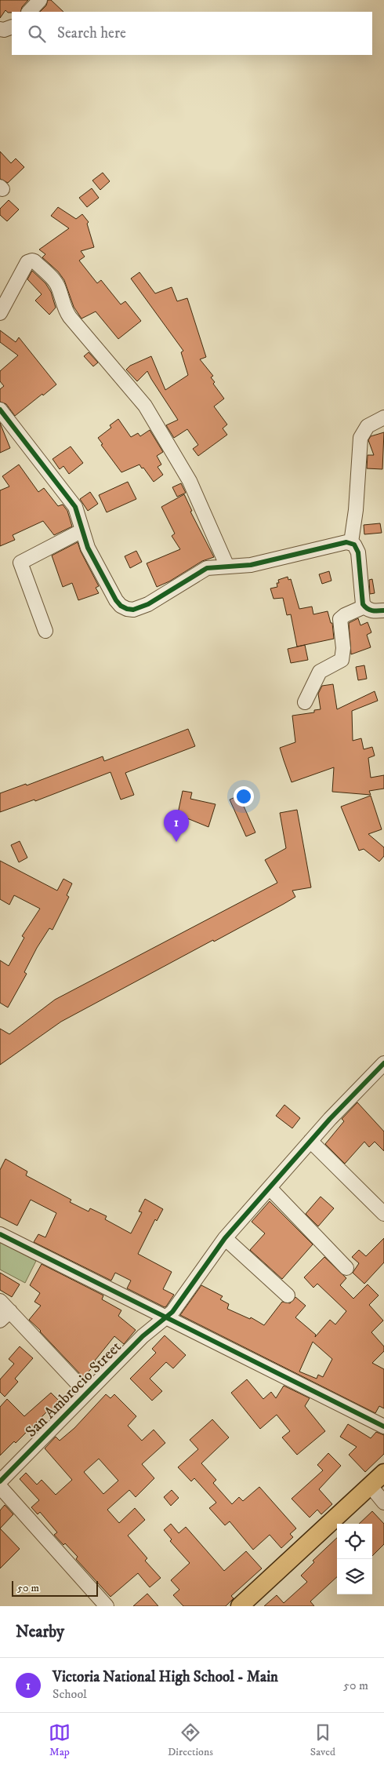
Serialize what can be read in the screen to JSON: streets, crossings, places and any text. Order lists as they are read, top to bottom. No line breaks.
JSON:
{"streets":{"street":["San Ambrocio Street"]},"scale_bar":"50 m","page":{"search":"Search here","pins":"1","scale":"50 m","heading":"Nearby","list":[{"mark":"1","name":"Victoria National High School - Main","note":"School","value":"50 m"}],"nav":["Map","Directions","Saved"]}}
